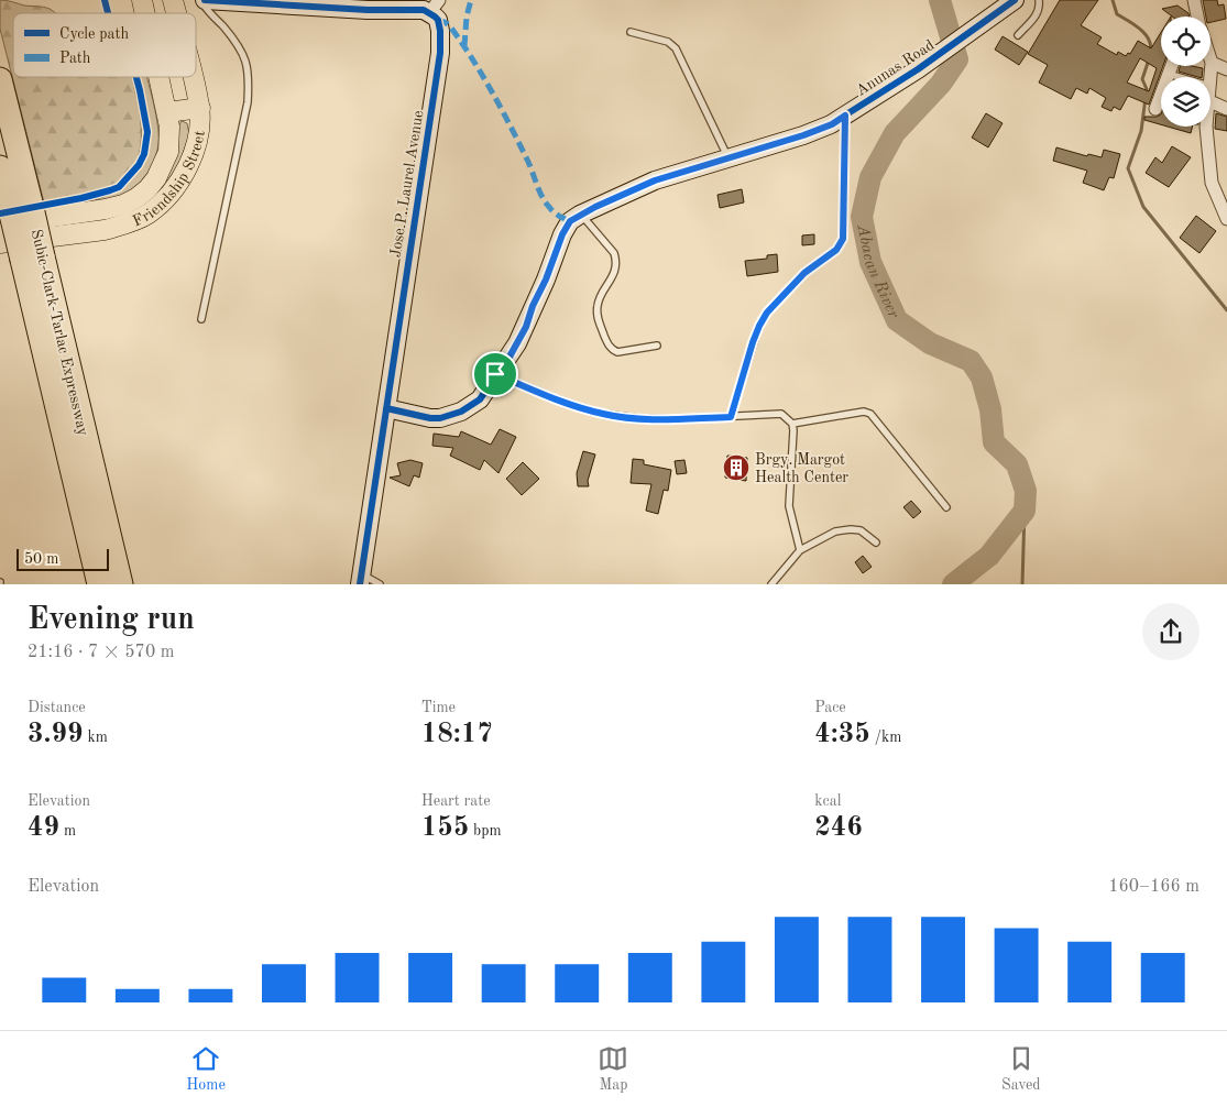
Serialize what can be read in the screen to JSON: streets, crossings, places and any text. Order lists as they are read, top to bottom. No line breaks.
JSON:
{"streets":{"highway":["Subic-Clark-Tarlac Expressway"],"main road":["Friendship Street"],"street":["Anunas Road","Jose P. Laurel Avenue"]},"crossings":[["Anunas Road","Jose P. Laurel Avenue"],["Friendship Street","Subic-Clark-Tarlac Expressway"]],"water":["Abacan River"],"places":{"building":["Brgy. Margot Health Center"]},"legend":["Cycle path","Path"],"scale_bar":"50 m","page":{"scale":"50 m","heading":["Evening run","21:16 · 7 × 570 m"],"stats":[["Distance","3.99 km"],["Time","18:17"],["Pace","4:35 /km"],["Elevation","49 m"],["Heart rate","155 bpm"],["kcal","246"]],"chart":["Elevation","160–166 m"],"tabs":["Home","Map","Saved"]}}
